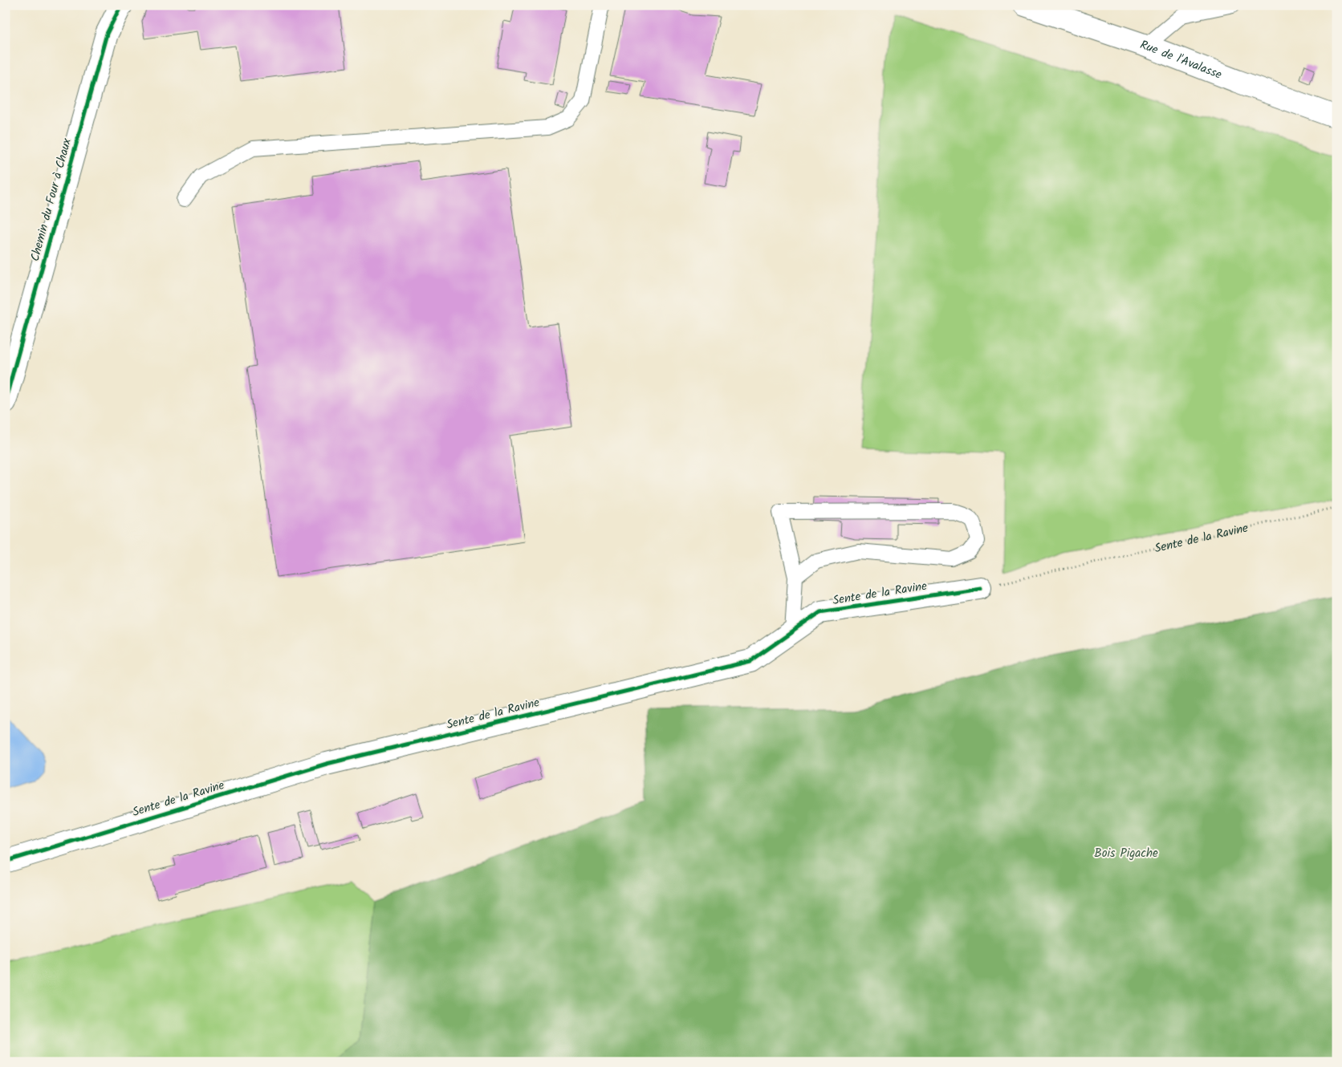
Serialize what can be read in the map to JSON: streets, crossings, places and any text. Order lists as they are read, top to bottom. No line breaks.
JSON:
{"streets":{"street":["Rue de l'Avalasse","Chemin du Four à Chaux","Sente de la Ravine"]},"parks":["Bois Pigache"]}
